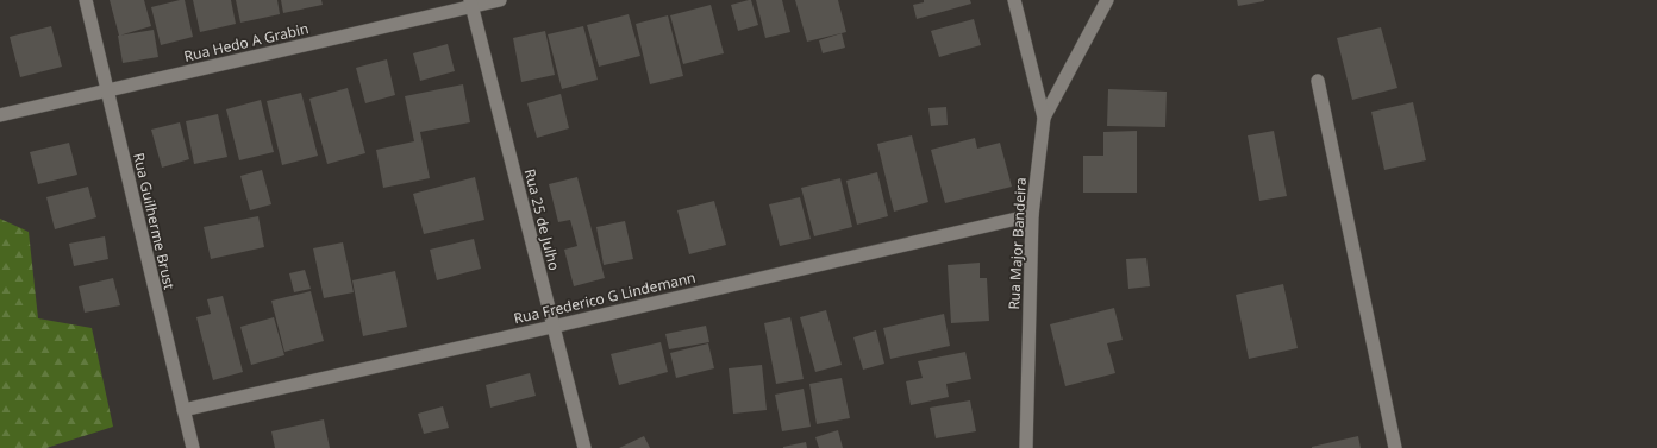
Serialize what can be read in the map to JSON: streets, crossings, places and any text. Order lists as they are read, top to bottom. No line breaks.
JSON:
{"streets":{"street":["Rua Hedo A Grabin","Rua 25 de Julho","Rua Guilherme Brust","Rua Major Bandeira","Rua Frederico G Lindemann"]},"crossings":[["Rua Hedo A Grabin","Rua 25 de Julho"],["Rua Hedo A Grabin","Rua Guilherme Brust"],["Rua 25 de Julho","Rua Frederico G Lindemann"],["Rua Guilherme Brust","Rua Frederico G Lindemann"],["Rua Major Bandeira","Rua Frederico G Lindemann"]]}
